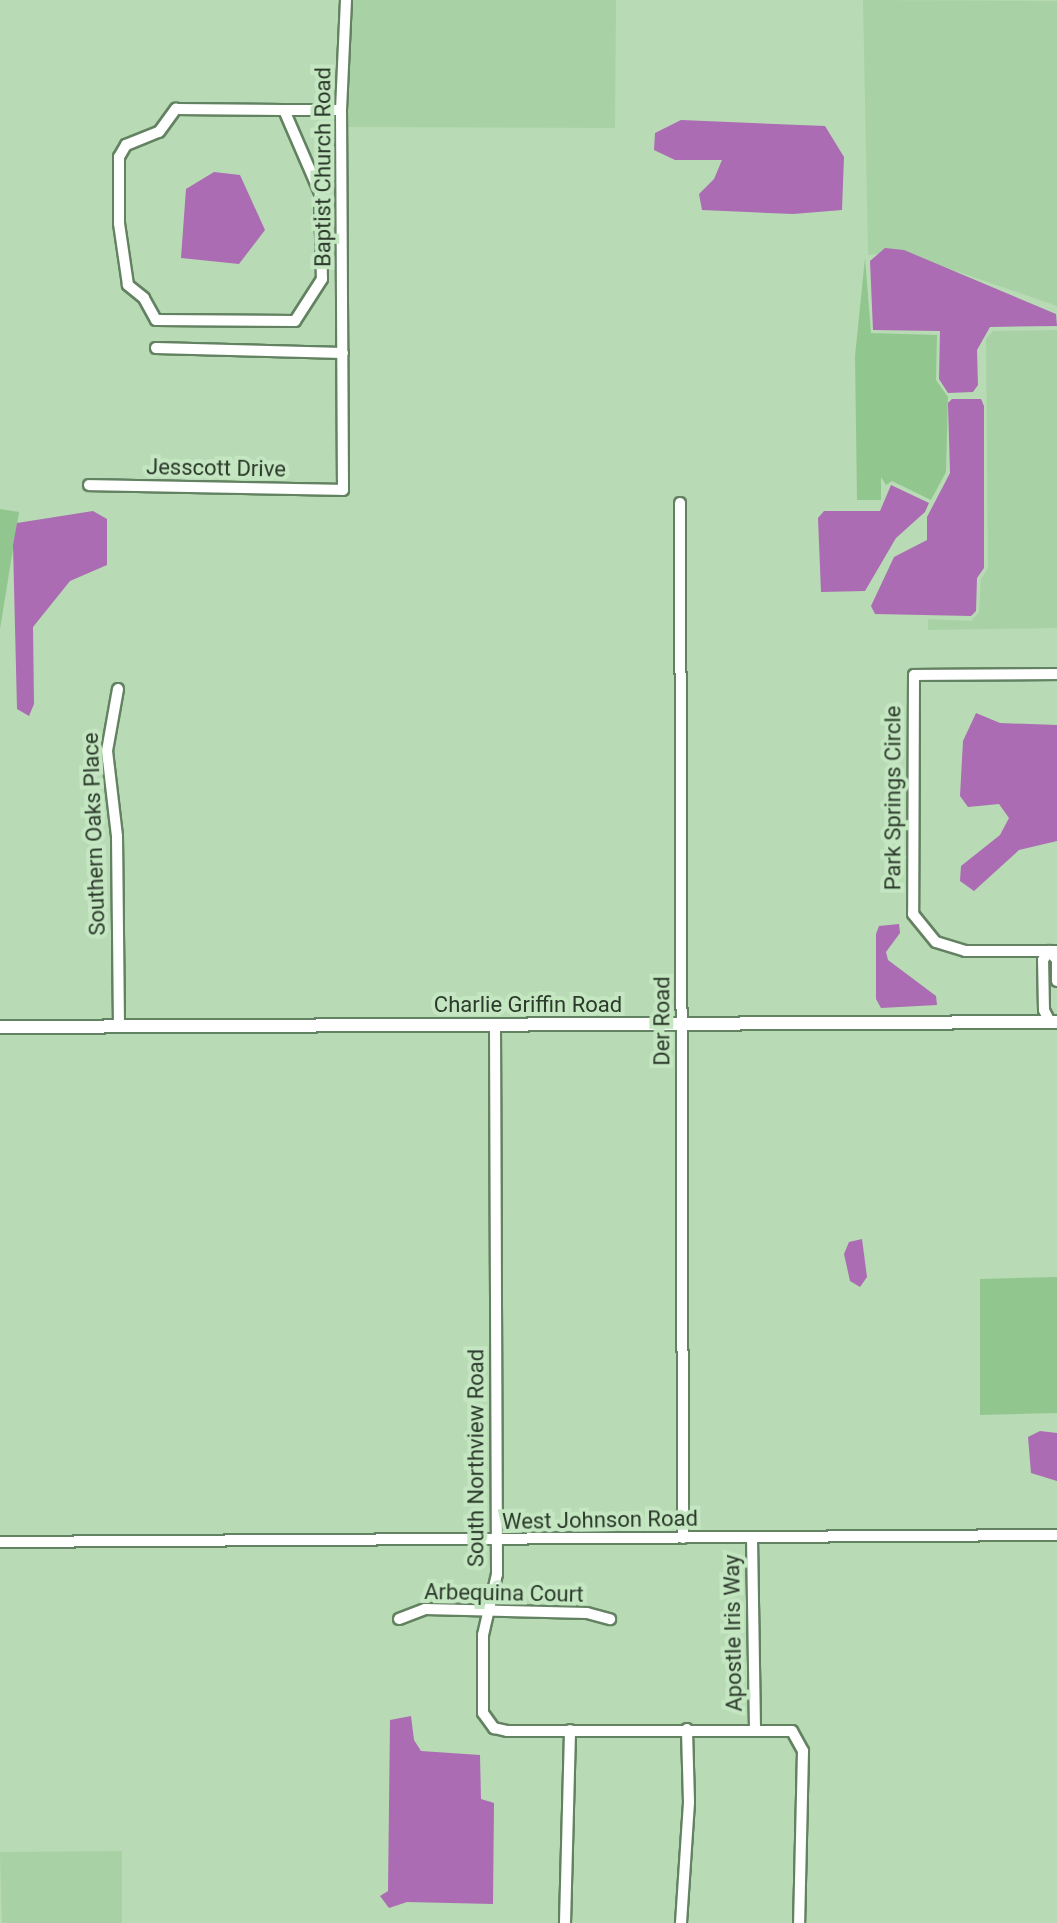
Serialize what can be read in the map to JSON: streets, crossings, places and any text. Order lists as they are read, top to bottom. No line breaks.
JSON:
{"streets":{"street":["Baptist Church Road","Jesscott Drive","Park Springs Circle","Southern Oaks Place","Charlie Griffin Road","Der Road","South Northview Road","West Johnson Road","Arbequina Court","Apostle Iris Way"]},"crossings":[["Baptist Church Road","Jesscott Drive"],["Southern Oaks Place","Charlie Griffin Road"],["Charlie Griffin Road","Der Road"],["Charlie Griffin Road","South Northview Road"],["Der Road","West Johnson Road"],["South Northview Road","West Johnson Road"],["South Northview Road","Arbequina Court"],["South Northview Road","Apostle Iris Way"],["West Johnson Road","Apostle Iris Way"]]}
